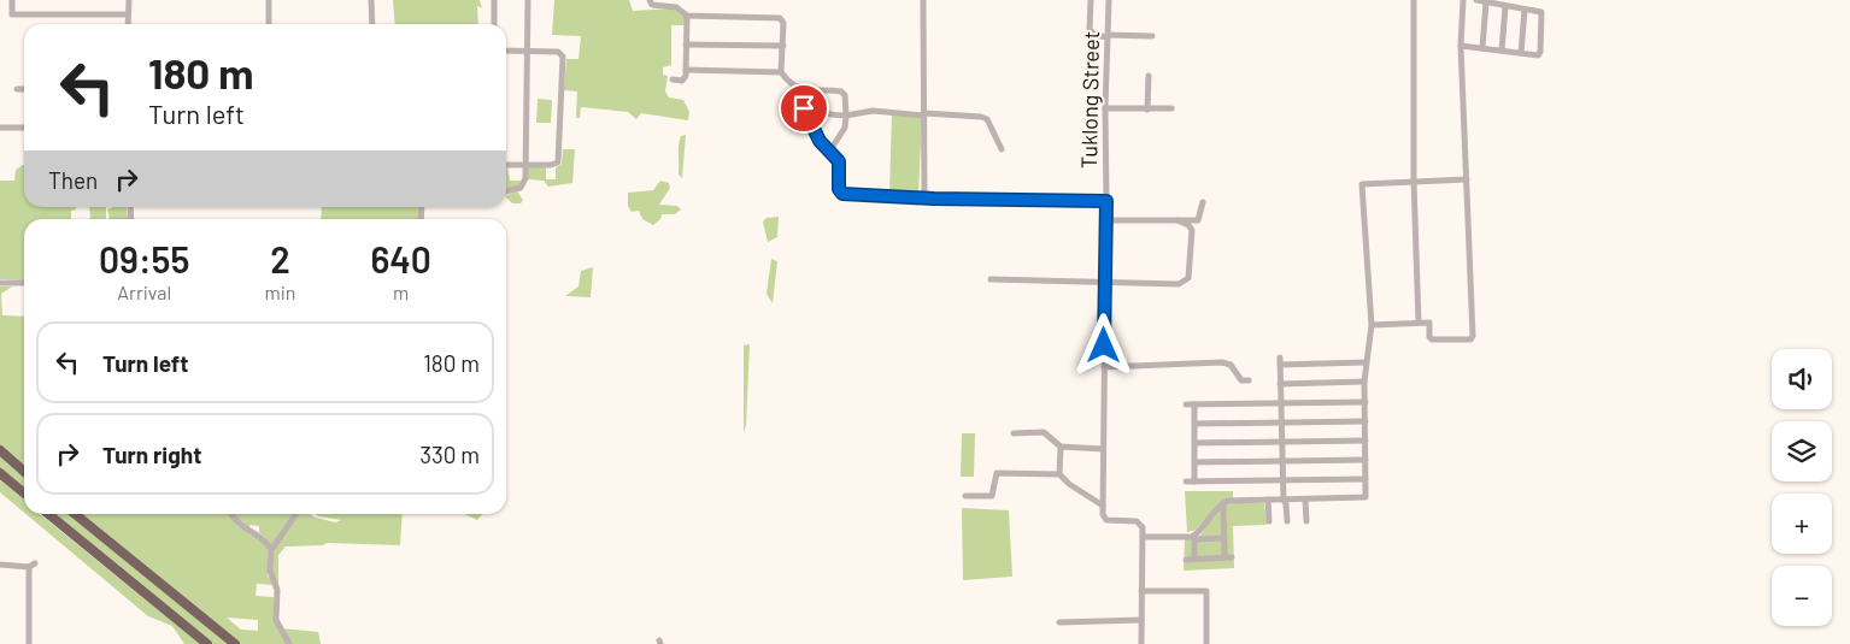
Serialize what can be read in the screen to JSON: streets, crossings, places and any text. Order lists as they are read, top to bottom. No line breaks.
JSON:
{"streets":{"street":["Tuklong Street"]},"page":{"turn":["180 m","Turn left"],"then":"Then","eta":["09:55","Arrival","2","min","640","m"],"list":[{"name":"Turn left","value":"180 m"},{"name":"Turn right","value":"330 m"}],"map_buttons":["+","−"]}}
